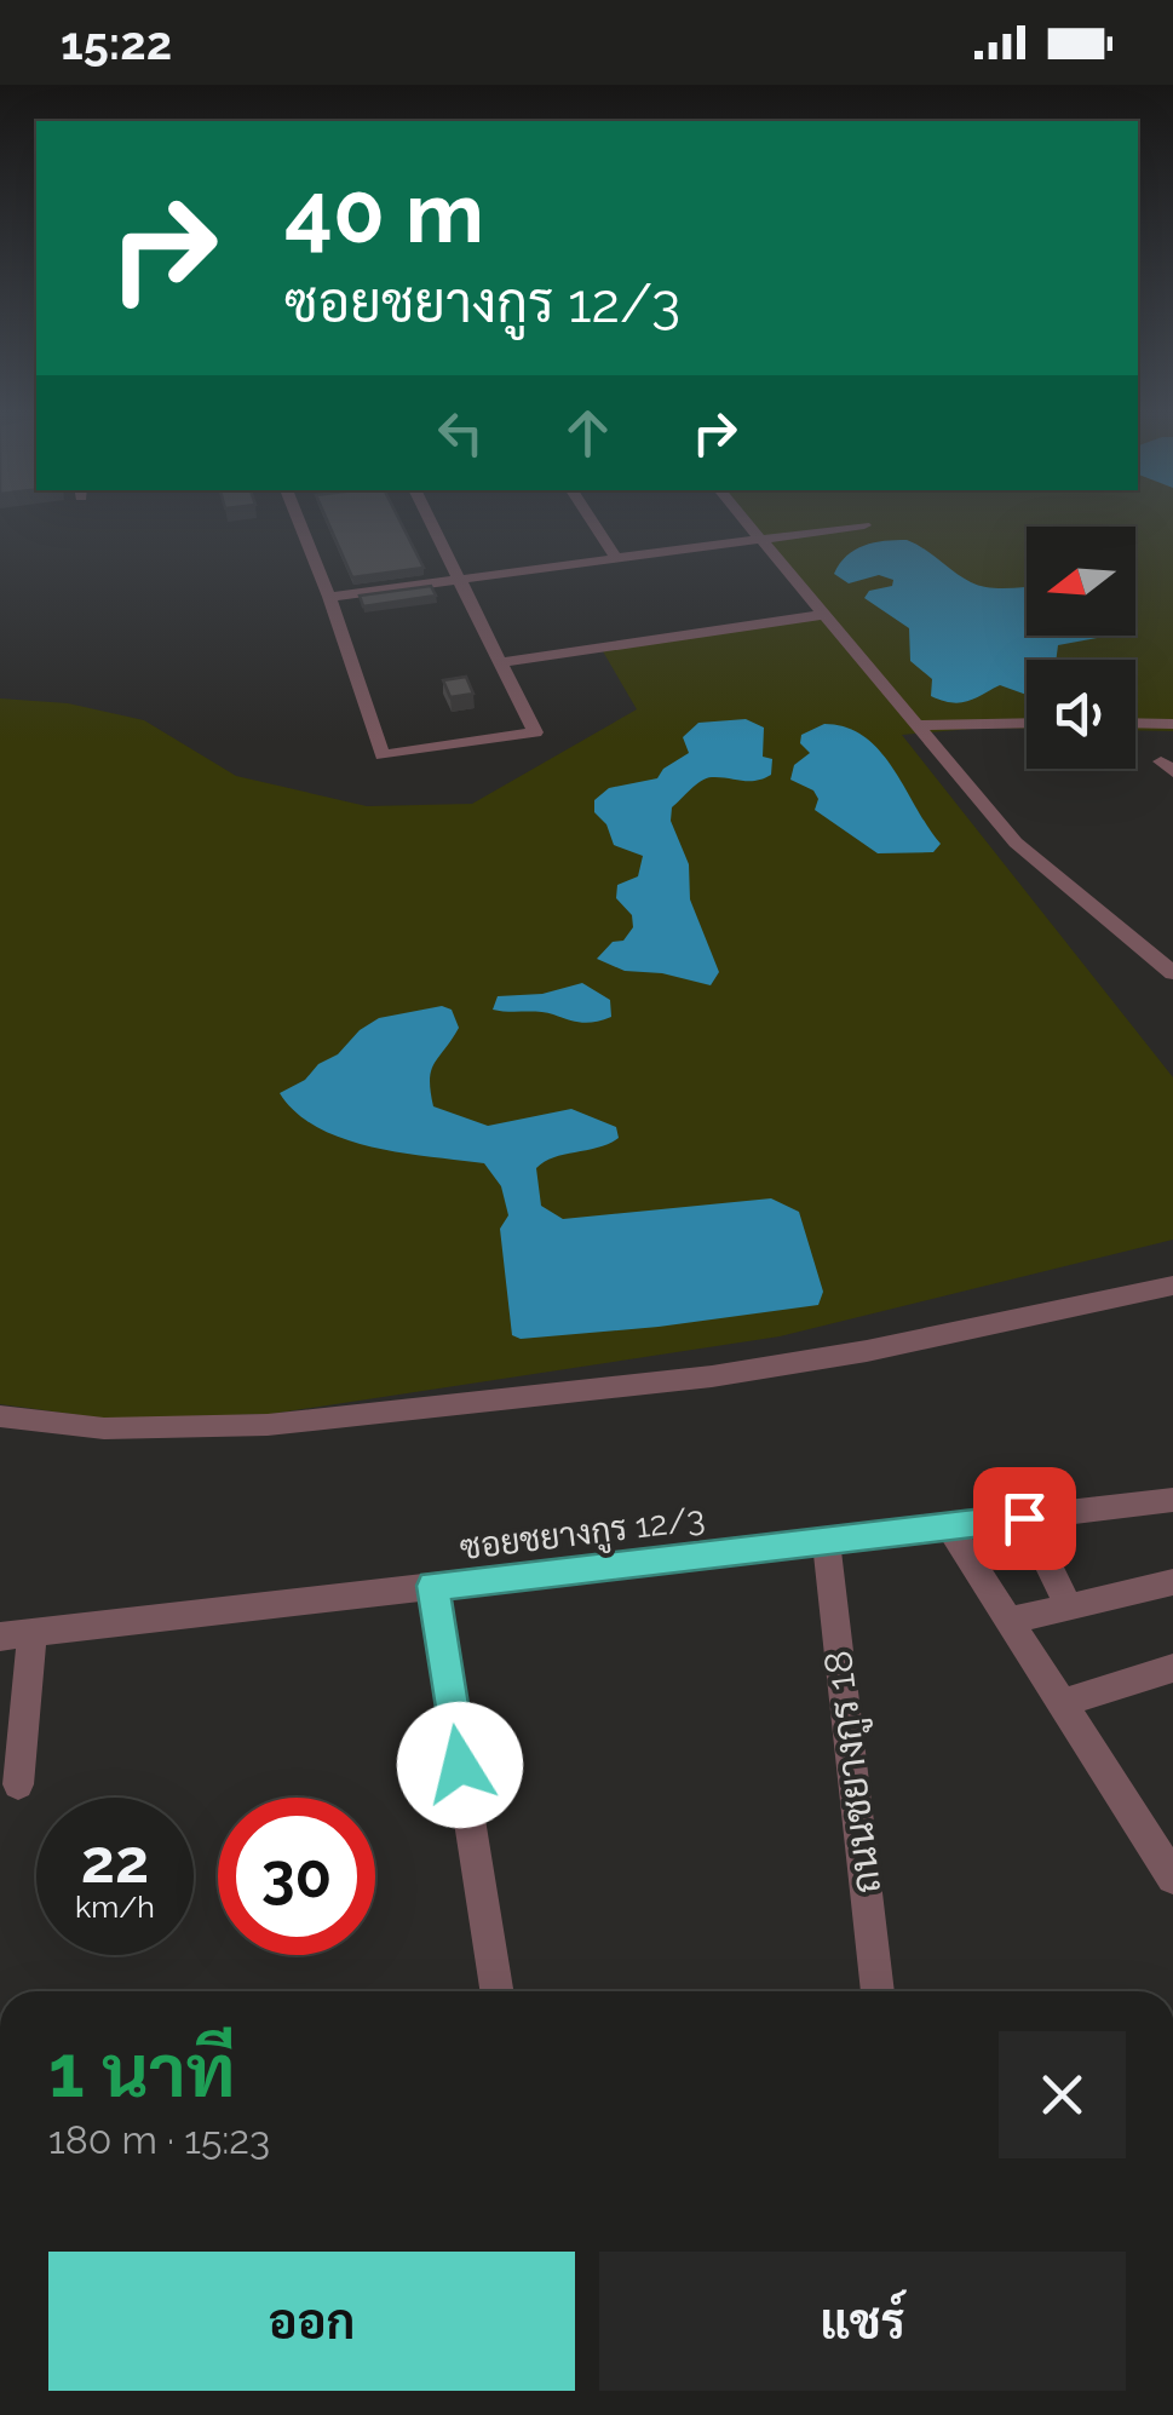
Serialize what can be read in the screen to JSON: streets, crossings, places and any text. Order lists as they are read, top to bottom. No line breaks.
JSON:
{"streets":{"street":["ซอยชยางกูร 12/3","ถนนชยางกูร 18"]},"crossings":[["ซอยชยางกูร 12/3","ถนนชยางกูร 18"]],"north":"left","page":{"status":"15:22","turn":["40 m","ซอยชยางกูร 12/3"],"speed":"22 km/h","limit":"30","heading":["1 นาที","180 m · 15:23"],"buttons":["ออก","แชร์"]}}
